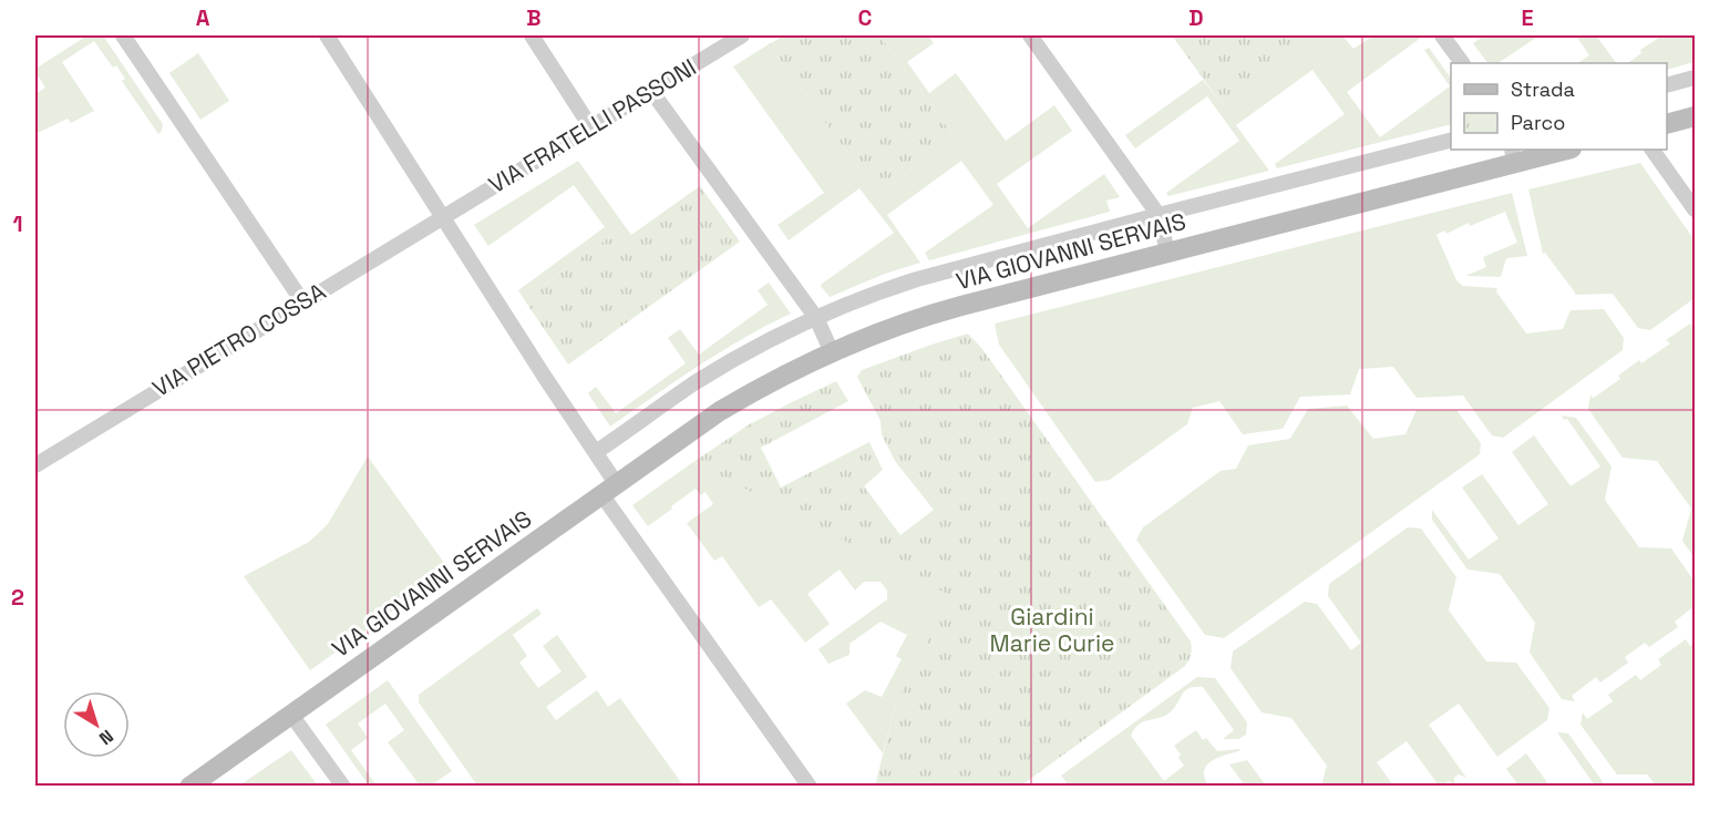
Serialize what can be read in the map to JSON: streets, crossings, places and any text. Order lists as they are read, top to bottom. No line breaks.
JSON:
{"streets":{"street":["VIA FRATELLI PASSONI","VIA GIOVANNI SERVAIS","VIA PIETRO COSSA"]},"crossings":[["VIA FRATELLI PASSONI","VIA PIETRO COSSA"]],"parks":["Giardini Marie Curie"],"legend":["Strada","Parco"],"north":"bottom right","grid":{"columns":["A","B","C","D","E"],"rows":["1","2"]}}
